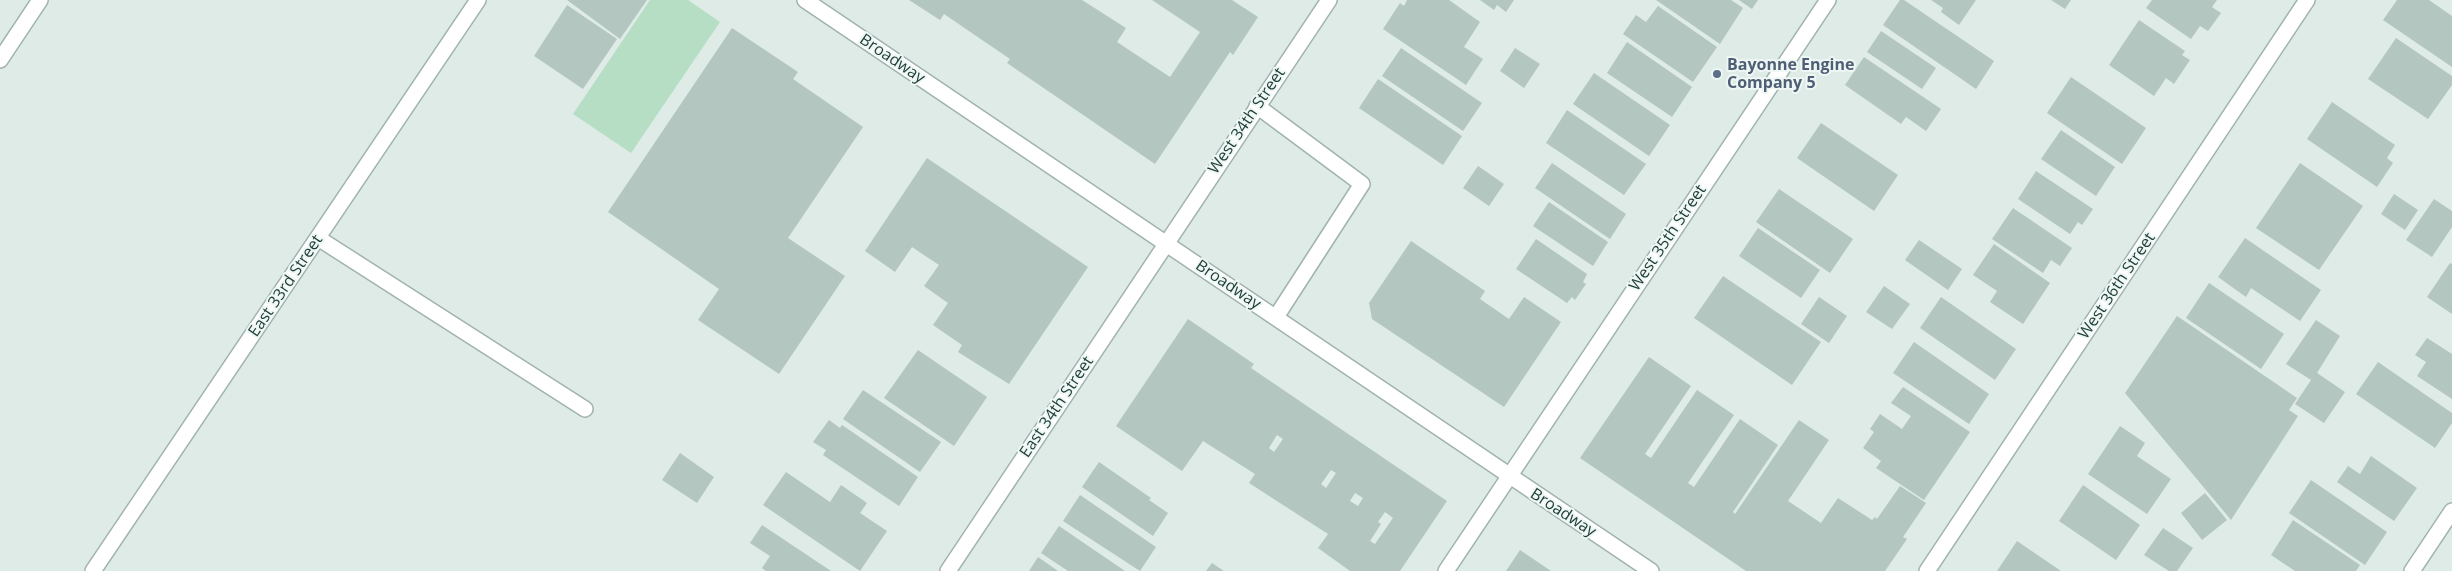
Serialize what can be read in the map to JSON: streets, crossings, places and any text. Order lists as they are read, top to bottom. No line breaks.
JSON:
{"streets":{"street":["Broadway","West 34th Street","West 35th Street","East 33rd Street","West 36th Street","East 34th Street"]},"crossings":[["Broadway","West 34th Street"],["Broadway","West 35th Street"],["Broadway","East 34th Street"],["West 34th Street","East 34th Street"]],"places":["Bayonne Engine Company 5"]}
